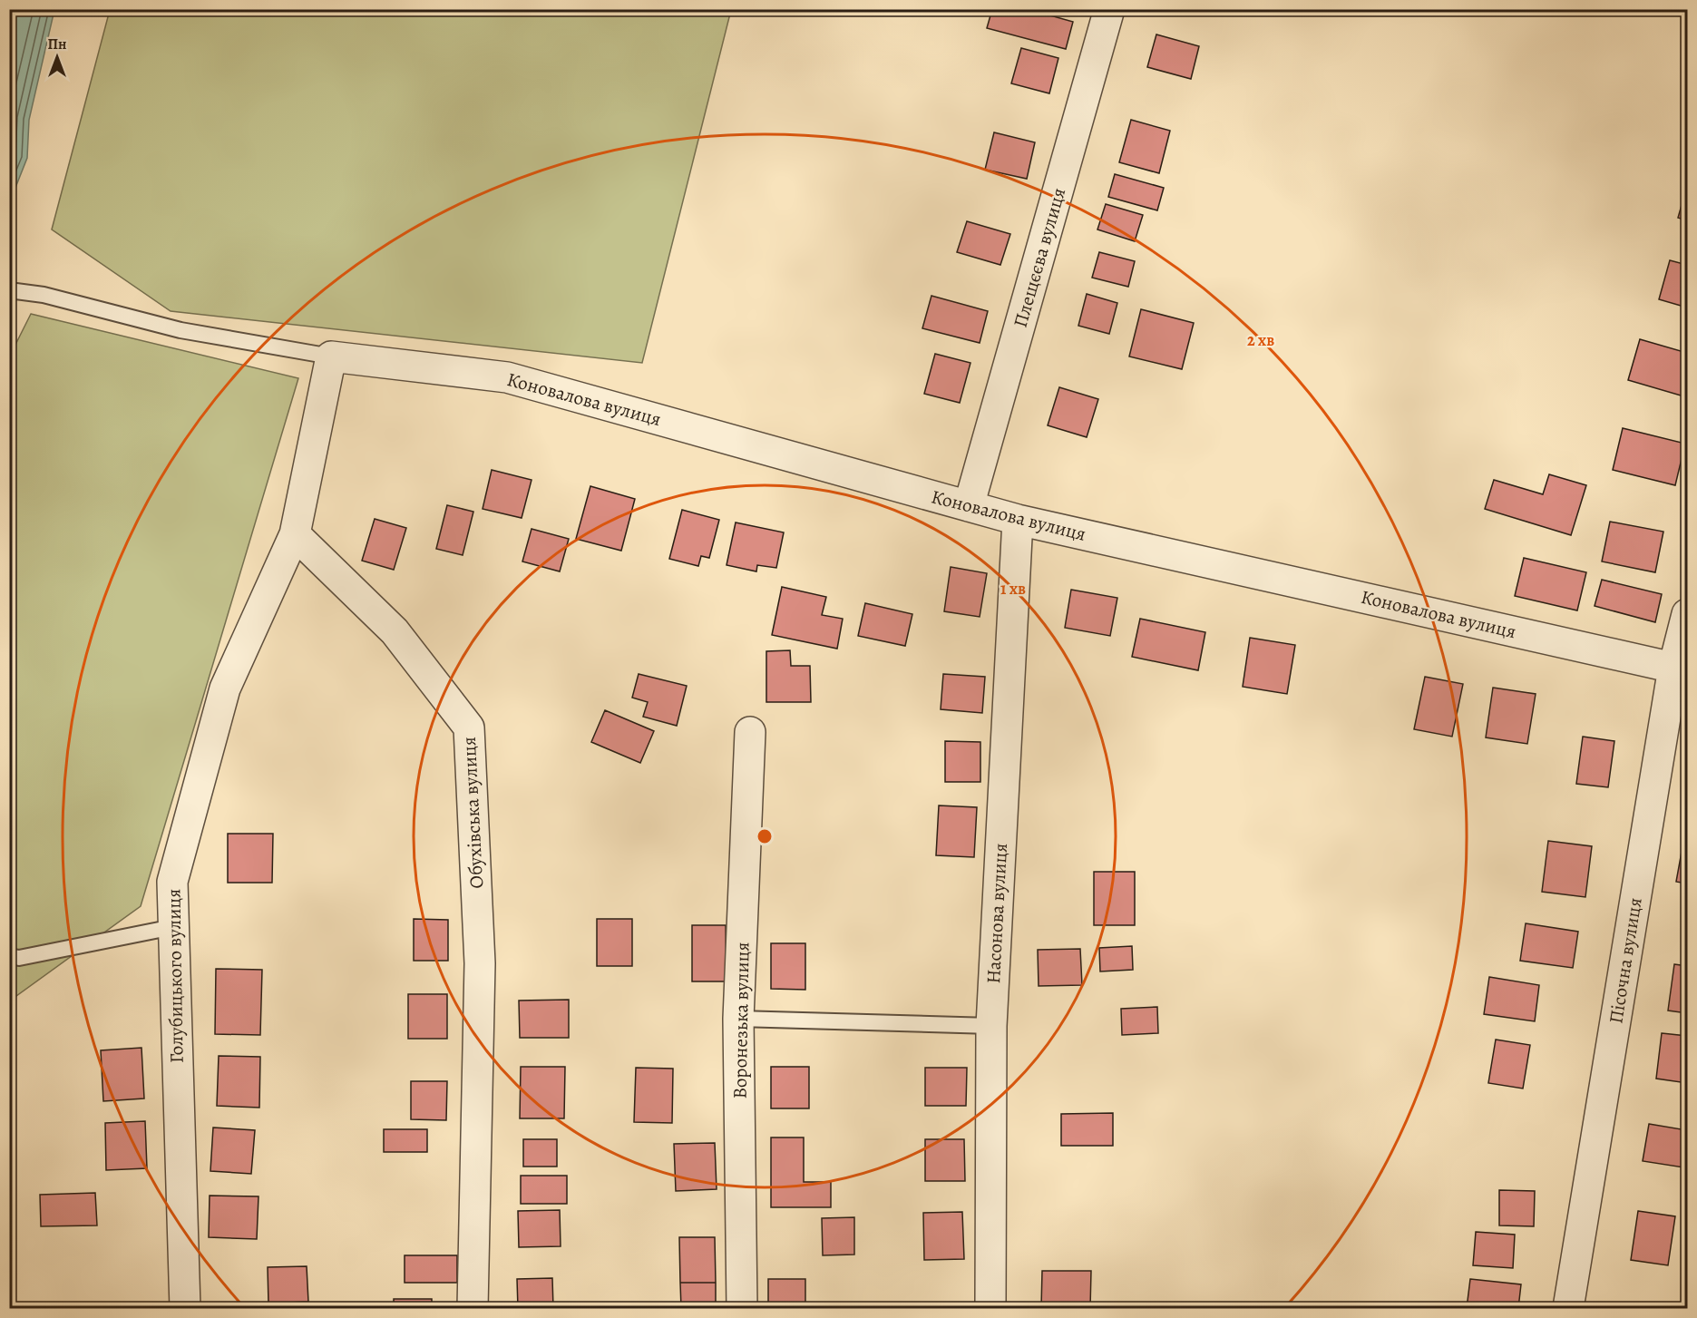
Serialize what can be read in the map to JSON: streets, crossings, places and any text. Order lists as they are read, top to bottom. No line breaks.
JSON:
{"streets":{"street":["Плещєєва вулиця","Коновалова вулиця","Обухівська вулиця","Насонова вулиця","Пісочна вулиця","Голубицького вулиця","Воронезька вулиця"]},"crossings":[["Плещєєва вулиця","Коновалова вулиця"],["Коновалова вулиця","Насонова вулиця"],["Коновалова вулиця","Пісочна вулиця"],["Обухівська вулиця","Голубицького вулиця"]],"north":"top","rings":["2 хв","1 хв"]}
